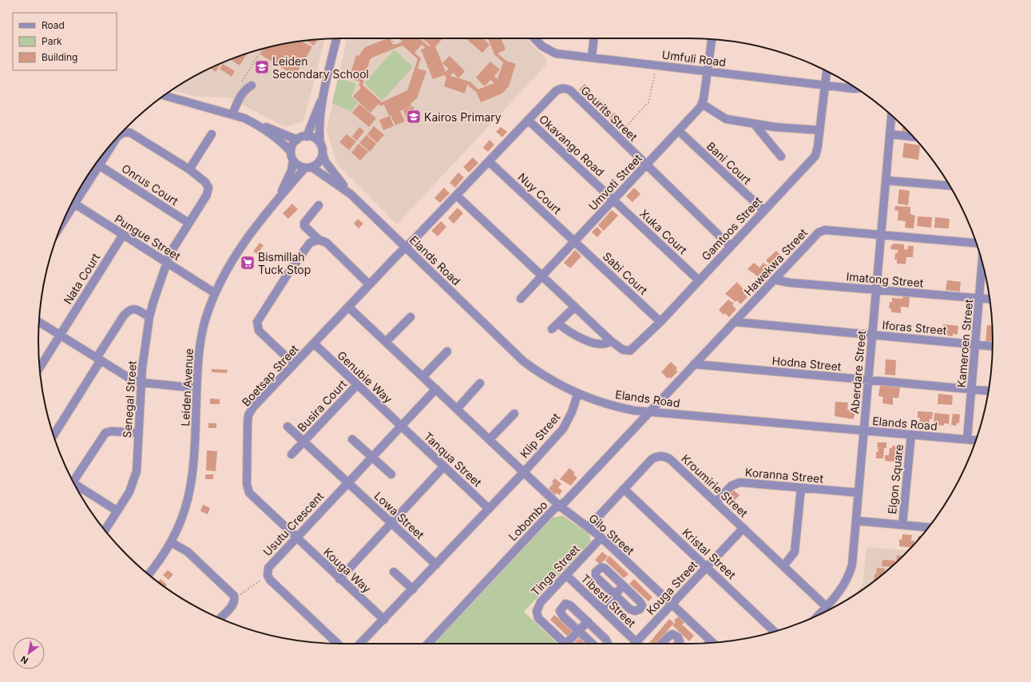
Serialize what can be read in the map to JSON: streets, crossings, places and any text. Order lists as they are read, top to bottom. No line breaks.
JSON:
{"streets":{"street":["Umfuli Road","Gourits Street","Okavango Road","Bani Court","Umvoti Street","Onrus Court","Nuy Court","Gamtoos Street","Xuka Court","Pungue Street","Elands Road","Hawekwa Street","Sabi Court","Nata Court","Imatong Street","Iforas Street","Kameroen Street","Hodna Street","Aberdare Street","Boetsap Street","Genubie Way","Leiden Avenue","Senegal Street","Busira Court","Klip Street","Tanqua Street","Koranna Street","Elgon Square","Kroumirie Street","Lowa Street","Lobombo","Usutu Crescent","Gilo Street","Kristal Street","Kouga Way","Tinga Street","Kouga Street","Tibesti Street"]},"crossings":[["Umfuli Road","Umvoti Street"],["Umfuli Road","Gamtoos Street"],["Gourits Street","Okavango Road"],["Gourits Street","Umvoti Street"],["Gourits Street","Nuy Court"],["Gourits Street","Gamtoos Street"],["Gourits Street","Elands Road"],["Gourits Street","Boetsap Street"],["Okavango Road","Umvoti Street"],["Okavango Road","Xuka Court"],["Bani Court","Umvoti Street"],["Bani Court","Gamtoos Street"],["Umvoti Street","Nuy Court"],["Umvoti Street","Gamtoos Street"],["Umvoti Street","Xuka Court"],["Umvoti Street","Sabi Court"],["Onrus Court","Senegal Street"],["Nuy Court","Sabi Court"],["Gamtoos Street","Xuka Court"],["Gamtoos Street","Sabi Court"],["Pungue Street","Nata Court"],["Pungue Street","Leiden Avenue"],["Pungue Street","Senegal Street"],["Elands Road","Hawekwa Street"],["Elands Road","Kameroen Street"],["Elands Road","Aberdare Street"],["Elands Road","Boetsap Street"],["Elands Road","Leiden Avenue"],["Elands Road","Klip Street"],["Elands Road","Elgon Square"],["Elands Road","Lobombo"],["Hawekwa Street","Imatong Street"],["Hawekwa Street","Iforas Street"],["Hawekwa Street","Hodna Street"],["Hawekwa Street","Aberdare Street"],["Hawekwa Street","Lobombo"],["Imatong Street","Kameroen Street"],["Imatong Street","Aberdare Street"],["Iforas Street","Kameroen Street"],["Iforas Street","Aberdare Street"],["Kameroen Street","Hodna Street"],["Hodna Street","Aberdare Street"],["Aberdare Street","Koranna Street"],["Aberdare Street","Kroumirie Street"],["Boetsap Street","Genubie Way"],["Boetsap Street","Usutu Crescent"],["Boetsap Street","Gilo Street"],["Boetsap Street","Kouga Way"],["Genubie Way","Busira Court"],["Genubie Way","Tanqua Street"],["Genubie Way","Usutu Crescent"],["Busira Court","Lowa Street"],["Busira Court","Usutu Crescent"],["Klip Street","Gilo Street"],["Tanqua Street","Usutu Crescent"],["Koranna Street","Kroumirie Street"],["Kroumirie Street","Gilo Street"],["Kroumirie Street","Kristal Street"],["Kroumirie Street","Kouga Street"],["Lowa Street","Usutu Crescent"],["Lobombo","Gilo Street"],["Usutu Crescent","Gilo Street"],["Usutu Crescent","Kouga Way"],["Gilo Street","Tinga Street"],["Gilo Street","Kouga Street"],["Kristal Street","Kouga Street"],["Tinga Street","Tibesti Street"],["Kouga Street","Tibesti Street"]],"places":{"school or university":["Leiden Secondary School","Kairos Primary"],"supermarket":["Bismillah Tuck Stop"]},"legend":["Road","Park","Building"],"north":"bottom left"}
